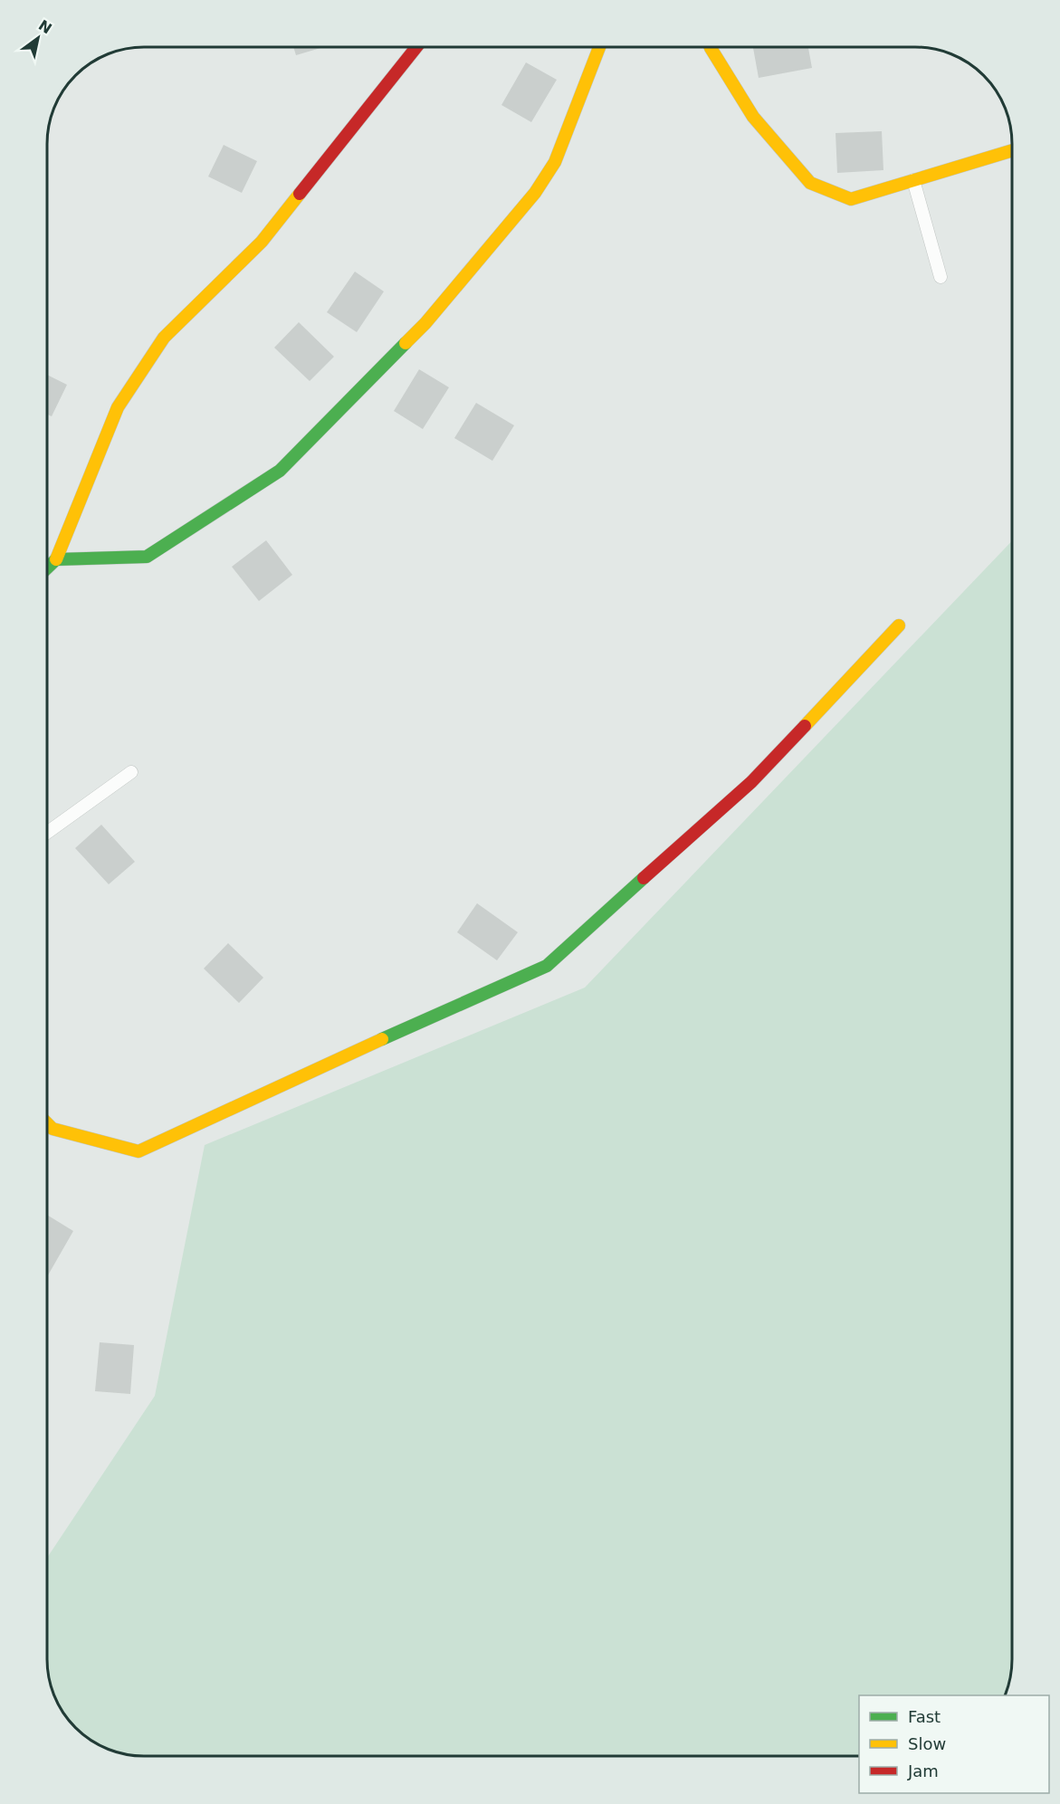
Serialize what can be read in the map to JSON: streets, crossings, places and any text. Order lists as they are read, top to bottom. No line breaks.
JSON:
{"legend":["Fast","Slow","Jam"],"north":"top right"}
